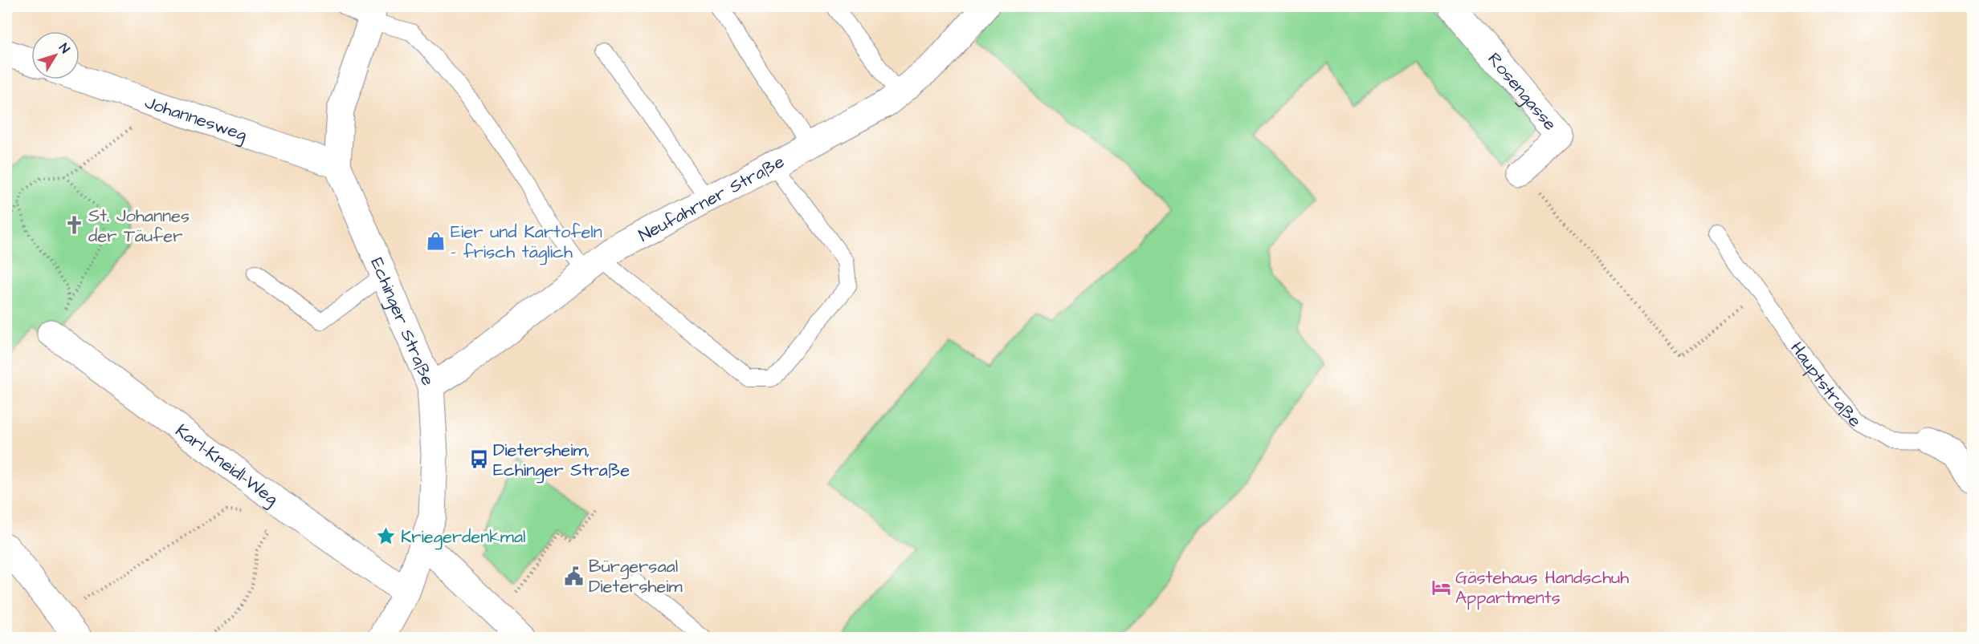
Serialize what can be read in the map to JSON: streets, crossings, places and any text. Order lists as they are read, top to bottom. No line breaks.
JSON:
{"streets":{"street":["Rosengasse","Johannesweg","Neufahrner Straße","Echinger Straße","Hauptstraße","Karl-Kneidl-Weg"]},"crossings":[["Johannesweg","Echinger Straße"],["Neufahrner Straße","Echinger Straße"],["Echinger Straße","Karl-Kneidl-Weg"]],"places":{"church":["St. Johannes der Täufer"],"shop":["Eier und Kartofeln - frisch täglich"],"bus stop":["Dietersheim, Echinger Straße"],"place":["Kriegerdenkmal"],"public building":["Bürgersaal Dietersheim"],"hotel":["Gästehaus Handschuh Appartments"]},"north":"top right"}
